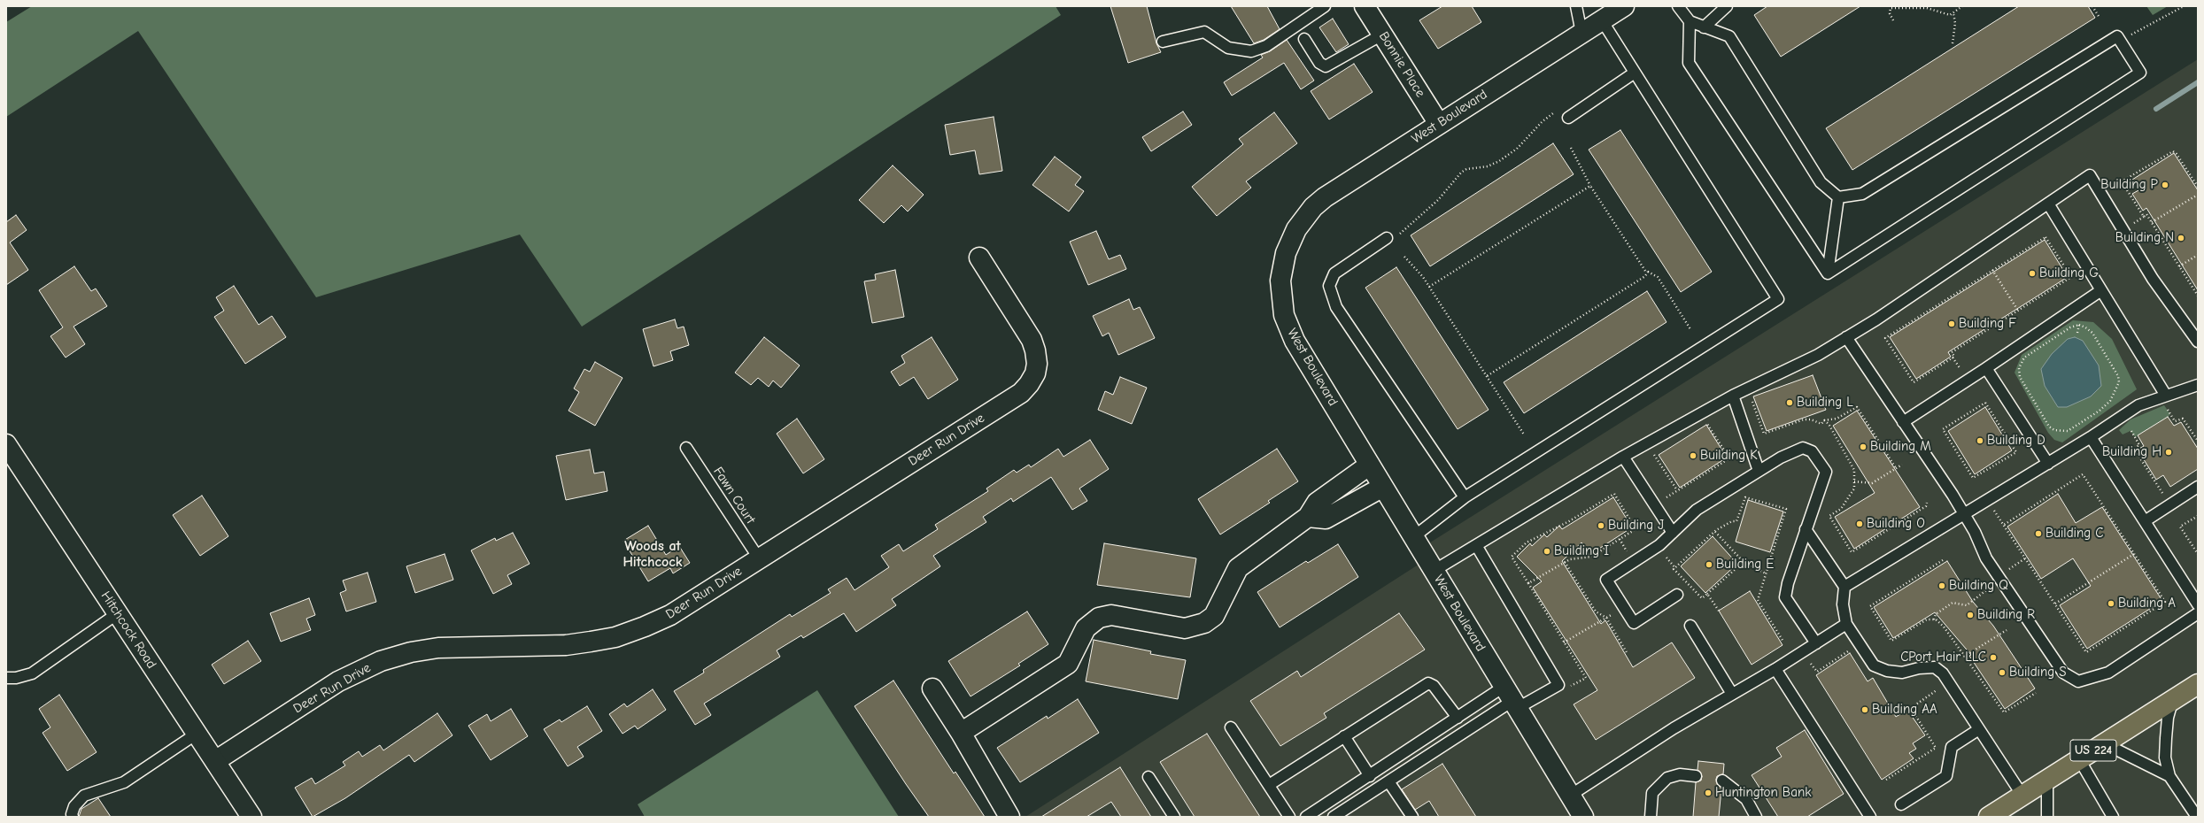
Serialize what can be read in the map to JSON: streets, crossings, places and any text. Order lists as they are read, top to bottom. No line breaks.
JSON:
{"streets":{"main road":["US 224"],"street":["Bonnie Place","West Boulevard","Deer Run Drive","Hitchcock Road"],"lane":["Fawn Court"]},"crossings":[["Bonnie Place","West Boulevard"],["Deer Run Drive","Fawn Court"],["Deer Run Drive","Hitchcock Road"]],"districts":["Woods at Hitchcock"],"places":["Building P","Building N","Building G","Building F","Building L","Building D","Building M","Building H","Building K","Building O","Building J","Building C","Building I","Building E","Building Q","Building A","Building R","CPort Hair LLC","Building S","Building AA","Huntington Bank"]}
